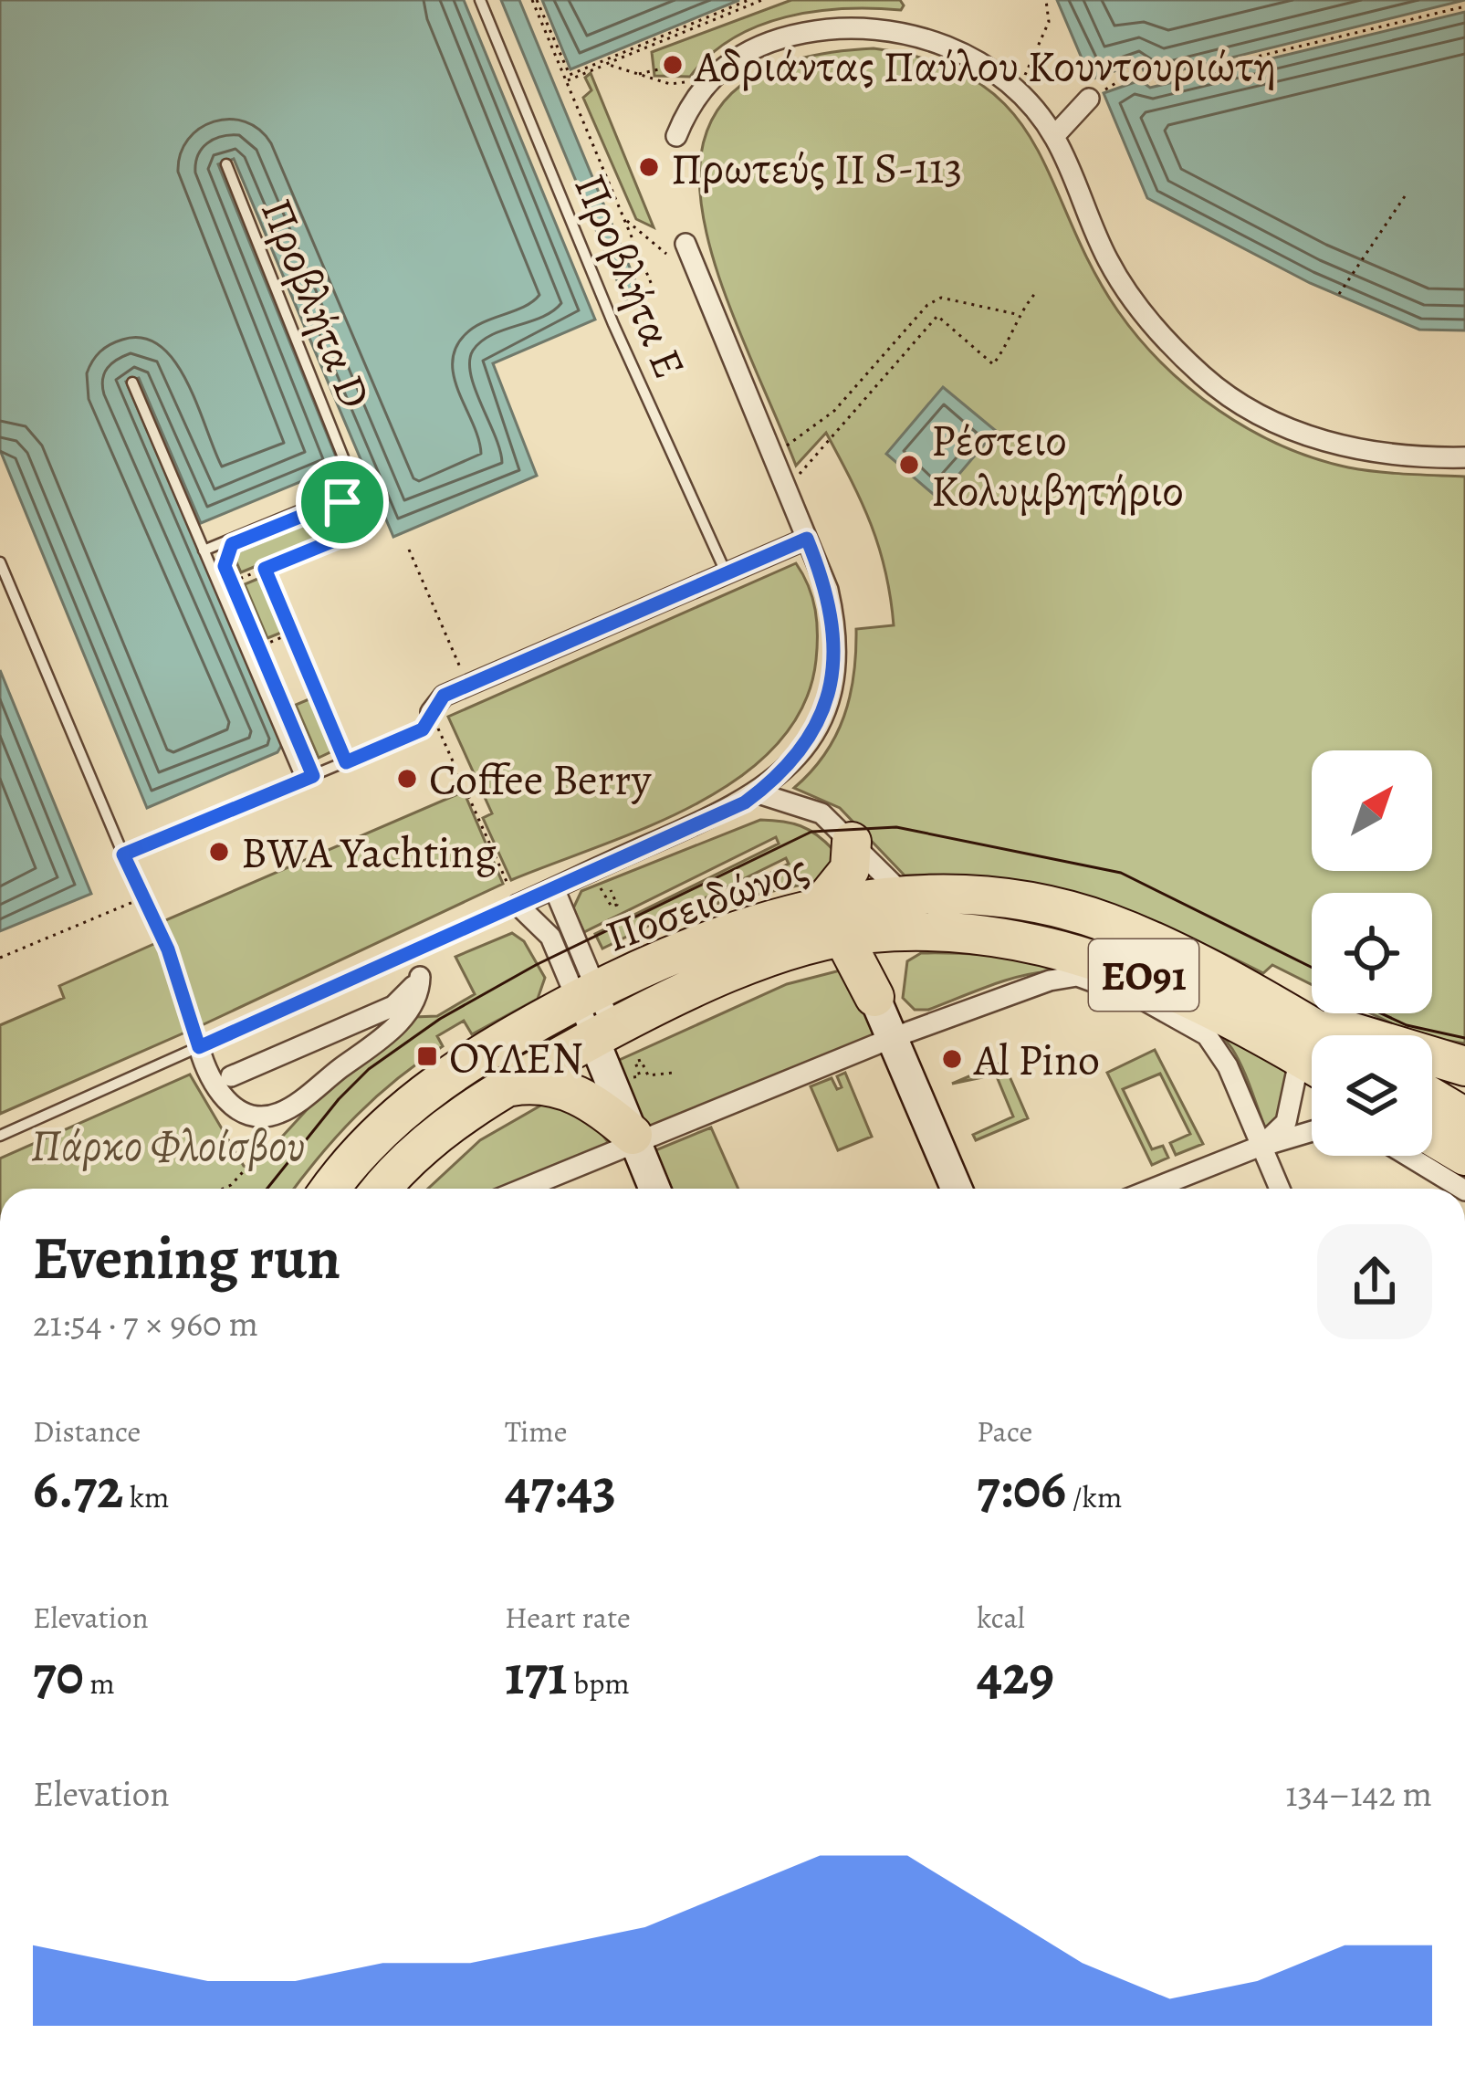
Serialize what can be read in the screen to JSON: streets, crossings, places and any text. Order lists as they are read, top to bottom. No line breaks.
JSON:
{"streets":{"highway":["Ποσειδώνος","ΕΟ91"],"lane":["Προβλήτα E","Προβλήτα D"]},"parks":["Πάρκο Φλοίσβου"],"places":{"other":["Αδριάντας Παύλου Κουντουριώτη","Πρωτεύς ΙΙ S-113","Ρέστειο Κολυμβητήριο","Coffee Berry","BWA Yachting","Al Pino"],"transit":["ΟΥΛΕΝ"]},"north":"top right","page":{"heading":["Evening run","21:54 · 7 × 960 m"],"stats":[["Distance","6.72 km"],["Time","47:43"],["Pace","7:06 /km"],["Elevation","70 m"],["Heart rate","171 bpm"],["kcal","429"]],"chart":["Elevation","134–142 m"]}}
